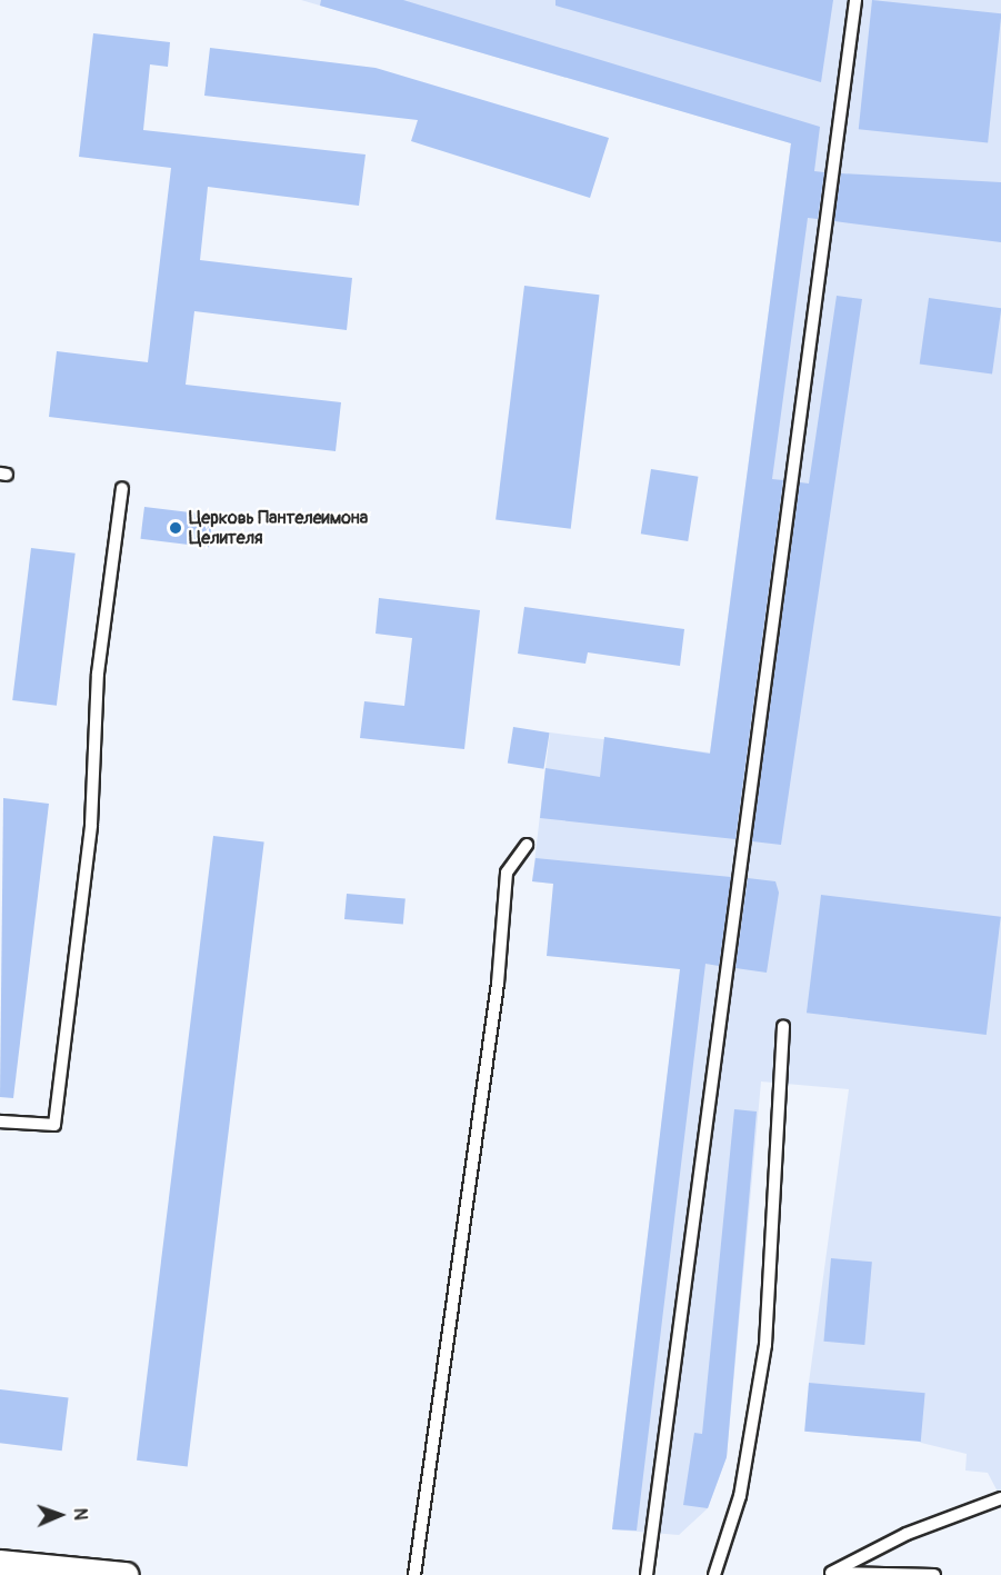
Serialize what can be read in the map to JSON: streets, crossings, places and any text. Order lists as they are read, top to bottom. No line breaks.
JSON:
{"places":["Церковь Пантелеимона Целителя"],"north":"right"}
